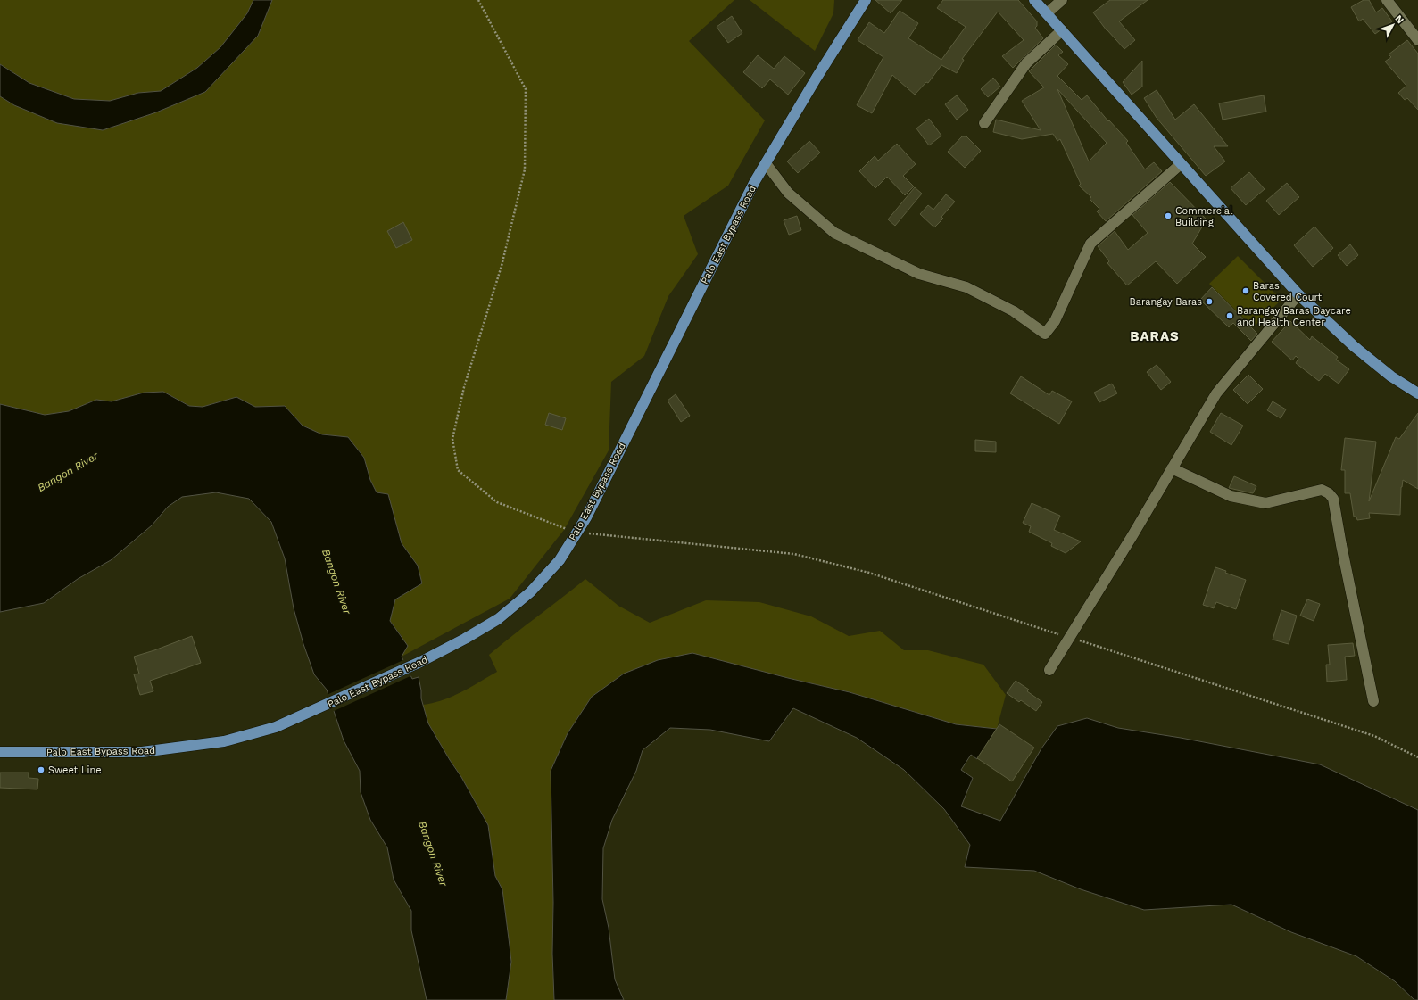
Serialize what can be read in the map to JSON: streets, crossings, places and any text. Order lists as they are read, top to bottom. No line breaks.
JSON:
{"streets":{"main road":["Palo East Bypass Road"]},"districts":["BARAS"],"water":["Bangon River"],"places":["Commercial Building","Baras Covered Court","Barangay Baras","Barangay Baras Daycare and Health Center","Sweet Line"],"north":"top right"}
